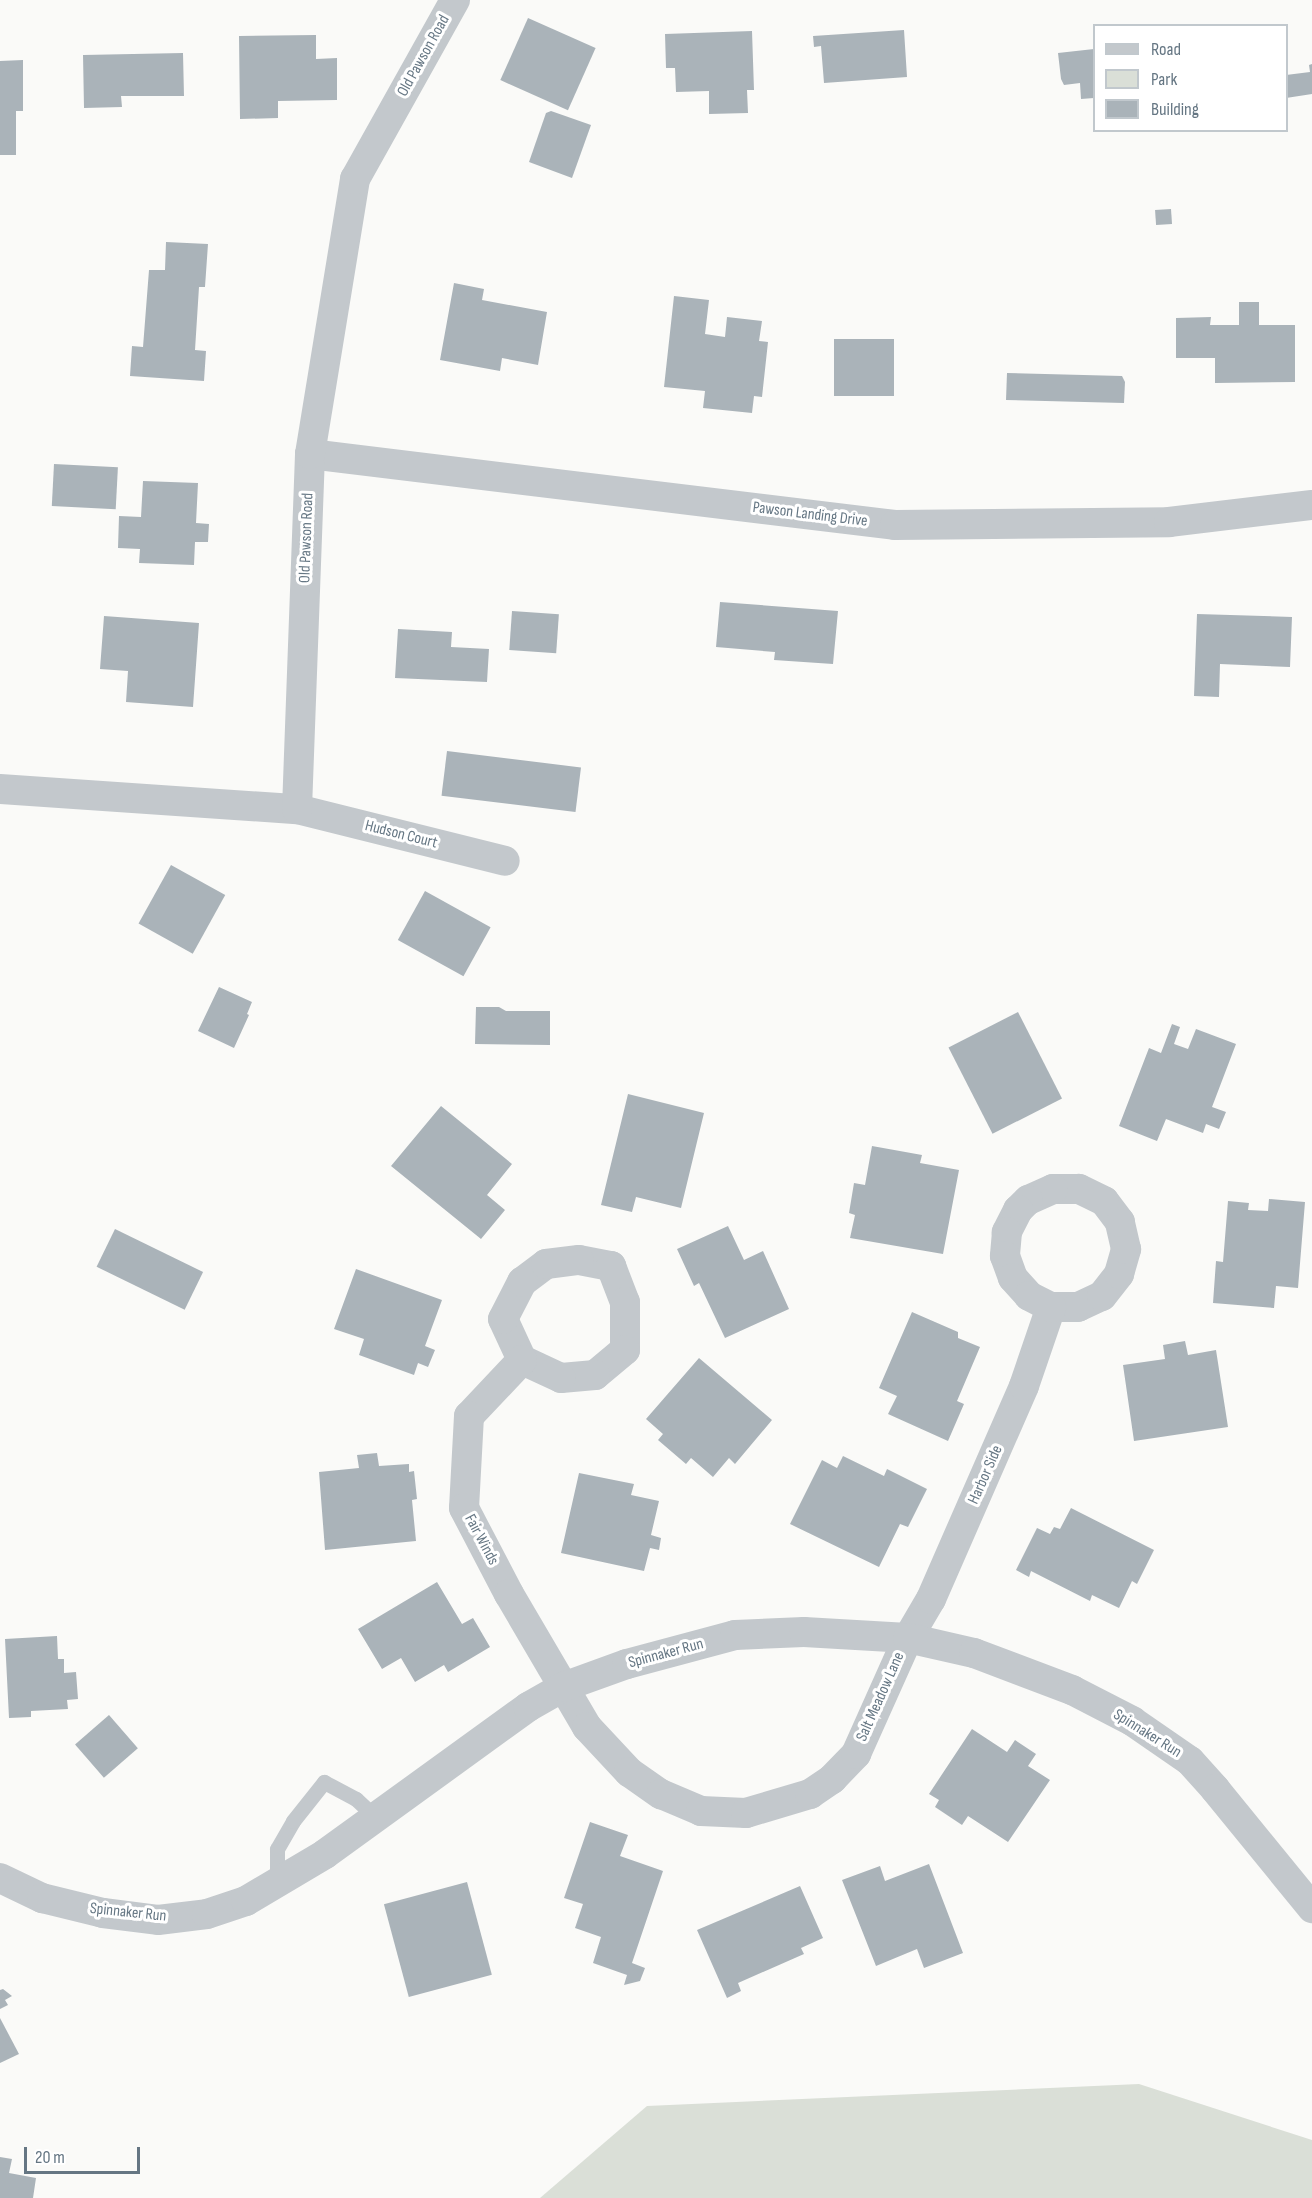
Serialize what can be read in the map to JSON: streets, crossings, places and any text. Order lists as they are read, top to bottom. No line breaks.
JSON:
{"streets":{"street":["Old Pawson Road","Pawson Landing Drive","Hudson Court","Harbor Side","Fair Winds","Spinnaker Run","Salt Meadow Lane"]},"crossings":[["Old Pawson Road","Pawson Landing Drive"],["Old Pawson Road","Hudson Court"],["Harbor Side","Spinnaker Run"],["Harbor Side","Salt Meadow Lane"],["Fair Winds","Spinnaker Run"],["Fair Winds","Salt Meadow Lane"],["Spinnaker Run","Salt Meadow Lane"]],"legend":["Road","Park","Building"],"scale_bar":"20 m"}
